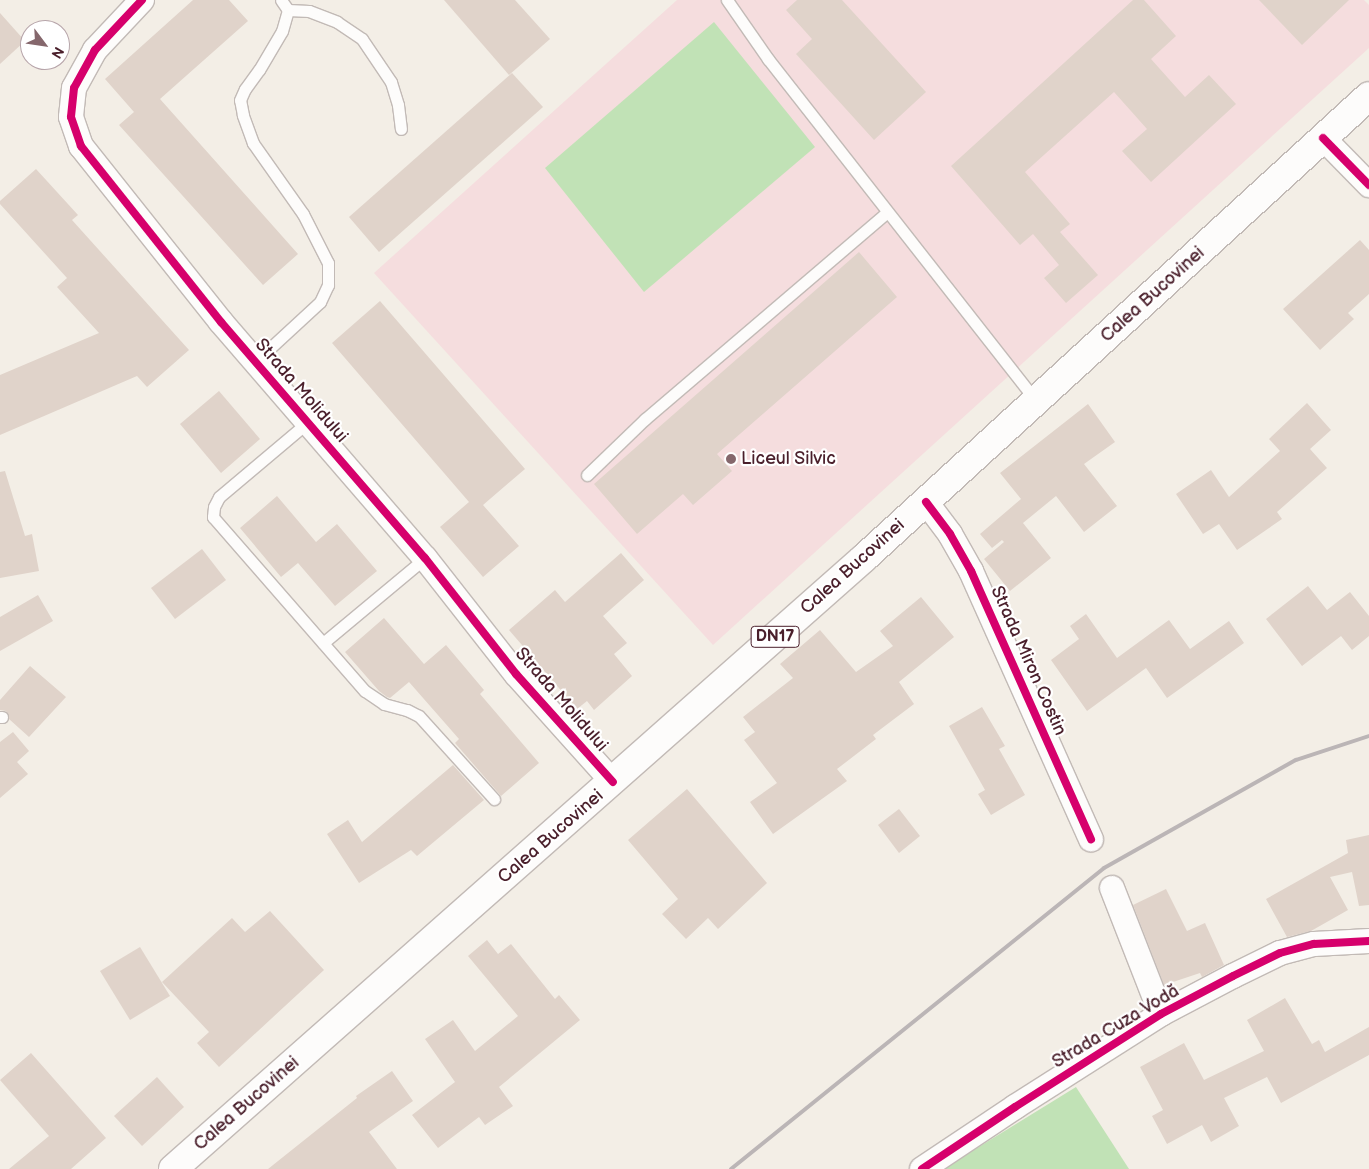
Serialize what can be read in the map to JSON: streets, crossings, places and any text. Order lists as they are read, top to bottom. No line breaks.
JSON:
{"streets":{"highway":["Calea Bucovinei","DN17"],"street":["Strada Molidului","Strada Miron Costin","Strada Cuza Vodă"]},"crossings":[["Calea Bucovinei","Strada Molidului"],["Calea Bucovinei","Strada Miron Costin"]],"places":["Liceul Silvic"],"north":"bottom right"}
